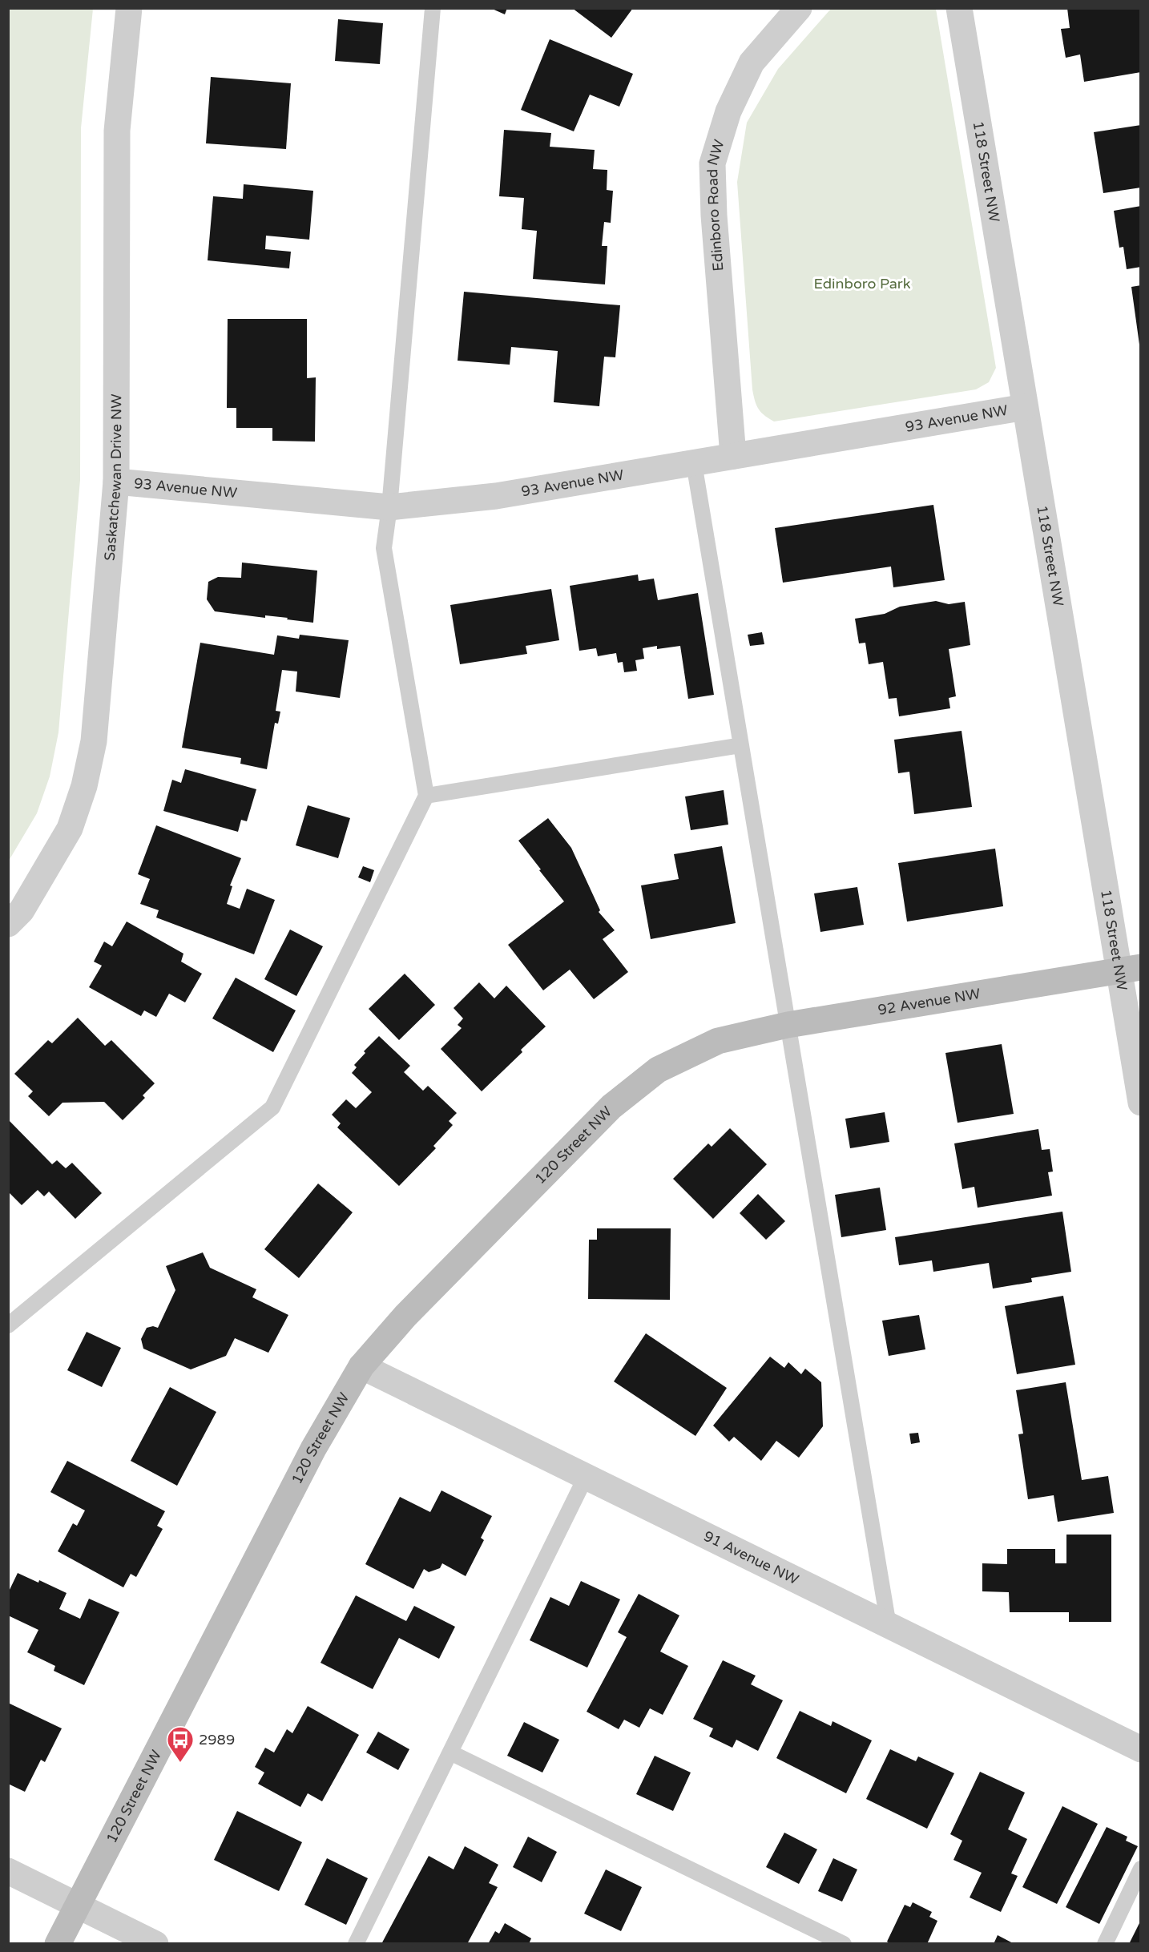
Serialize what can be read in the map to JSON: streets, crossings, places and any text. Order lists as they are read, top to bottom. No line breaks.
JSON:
{"streets":{"street":["118 Street NW","Edinboro Road NW","93 Avenue NW","Saskatchewan Drive NW","92 Avenue NW","120 Street NW","91 Avenue NW"]},"crossings":[["118 Street NW","93 Avenue NW"],["118 Street NW","92 Avenue NW"],["Edinboro Road NW","93 Avenue NW"],["93 Avenue NW","Saskatchewan Drive NW"],["92 Avenue NW","120 Street NW"],["120 Street NW","91 Avenue NW"]],"parks":["Edinboro Park"],"places":{"bus stop":["2989"]}}
